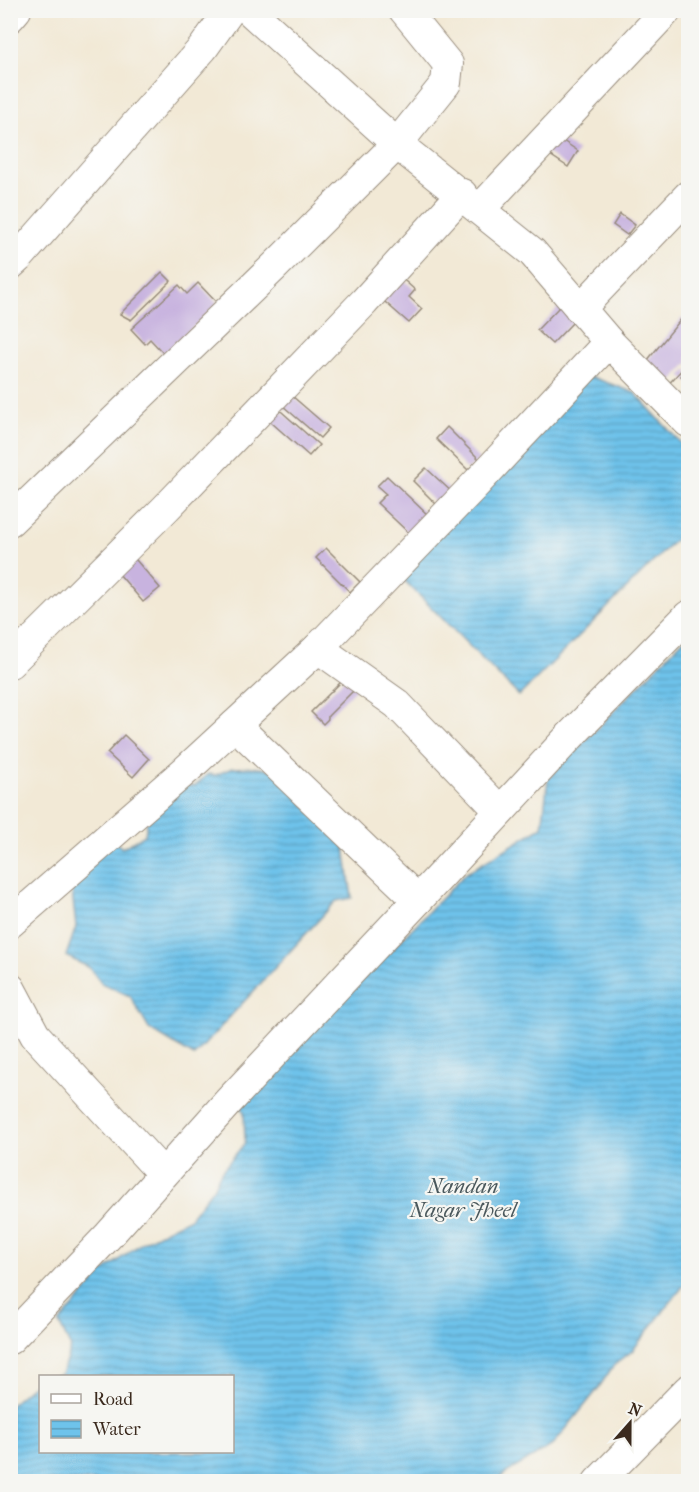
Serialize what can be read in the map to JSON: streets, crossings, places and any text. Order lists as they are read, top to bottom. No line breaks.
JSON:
{"water":["Nandan Nagar Jheel"],"legend":["Road","Water"],"north":"top"}
